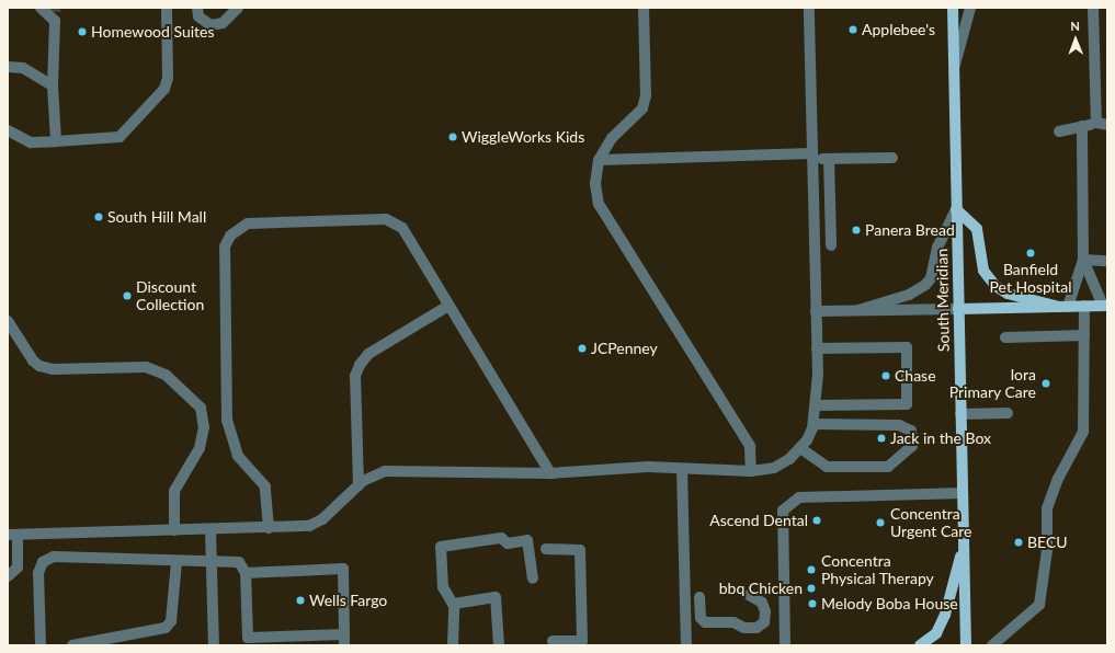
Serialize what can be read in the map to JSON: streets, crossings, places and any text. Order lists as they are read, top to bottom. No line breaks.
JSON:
{"streets":{"main road":["South Meridian"]},"places":["Applebee's","Homewood Suites","WiggleWorks Kids","South Hill Mall","Panera Bread","Banfield Pet Hospital","Discount Collection","JCPenney","Chase","Iora Primary Care","Jack in the Box","Ascend Dental","Concentra Urgent Care","BECU","Concentra Physical Therapy","bbq Chicken","Wells Fargo","Melody Boba House"],"north":"top"}
